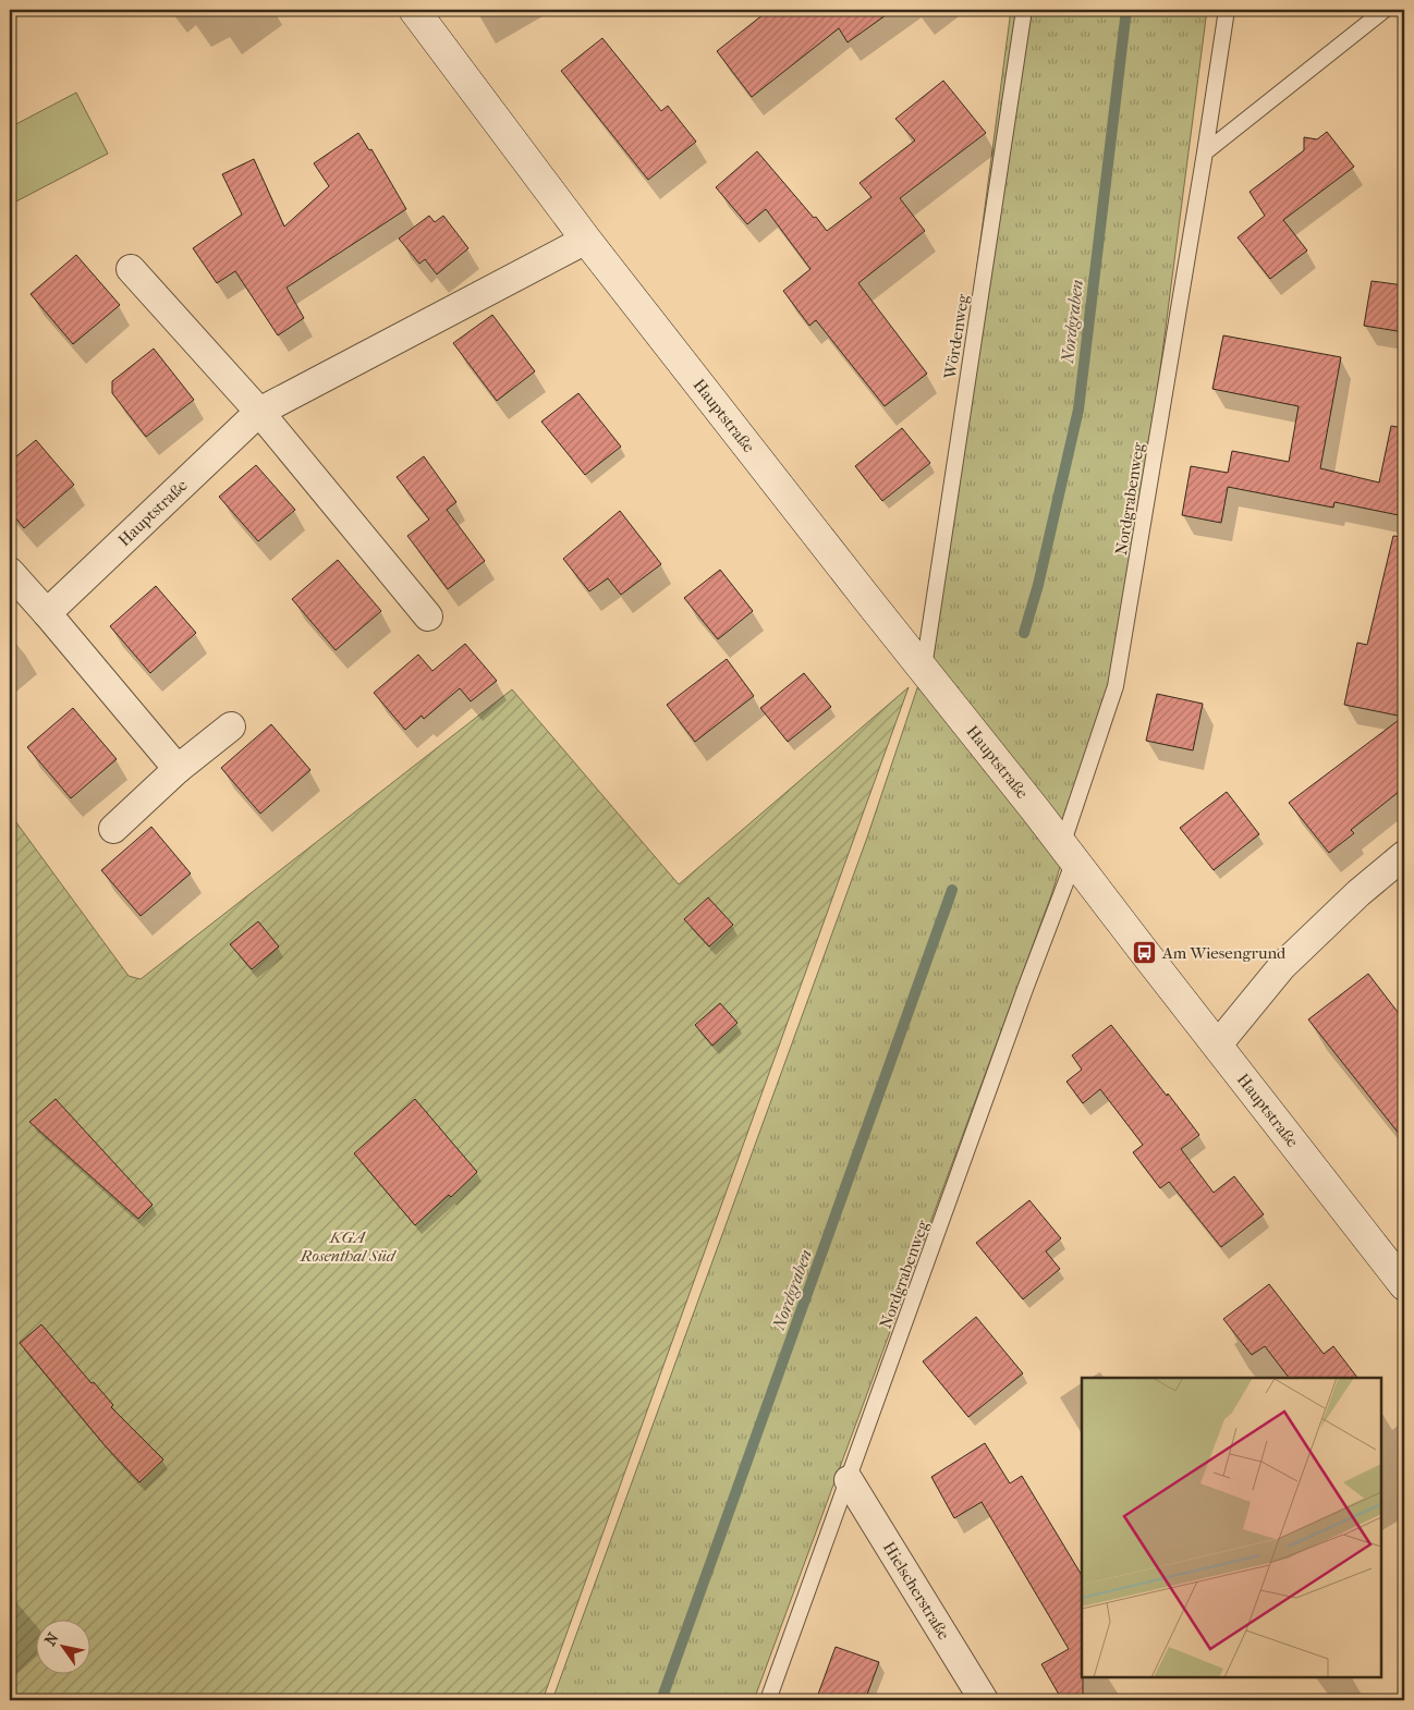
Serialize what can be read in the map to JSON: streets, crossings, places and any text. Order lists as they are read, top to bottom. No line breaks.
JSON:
{"streets":{"main road":["Hauptstraße"],"street":["Hielscherstraße"],"lane":["Wördenweg","Nordgrabenweg"]},"crossings":[["Wördenweg","Hauptstraße"],["Hauptstraße","Nordgrabenweg"],["Nordgrabenweg","Hielscherstraße"]],"water":["Nordgraben"],"parks":["KGA Rosenthal Süd"],"places":{"bus stop":["Am Wiesengrund"]},"north":"top left"}
